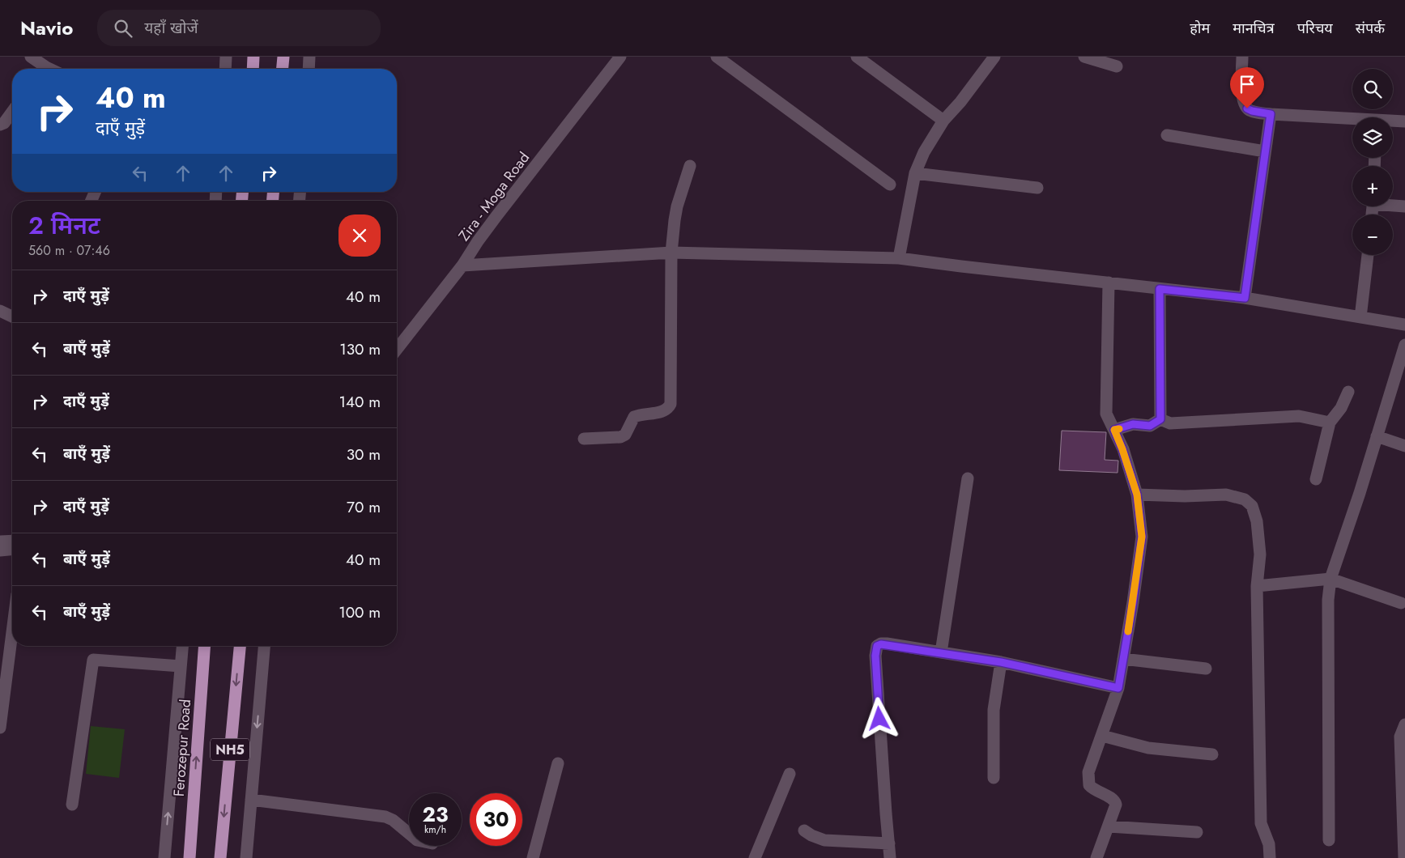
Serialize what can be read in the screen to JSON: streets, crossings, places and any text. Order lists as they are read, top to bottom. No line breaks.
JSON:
{"streets":{"highway":["Ferozepur Road","NH5"],"street":["Zira - Moga Road"]},"page":{"header":"Navio","search":"यहाँ खोजें","nav":["होम","मानचित्र","परिचय","संपर्क"],"map_buttons":["+","−"],"turn":["40 m","दाएँ मुड़ें"],"heading":["2 मिनट","560 m · 07:46"],"list":[{"name":"दाएँ मुड़ें","value":"40 m"},{"name":"बाएँ मुड़ें","value":"130 m"},{"name":"दाएँ मुड़ें","value":"140 m"},{"name":"बाएँ मुड़ें","value":"30 m"},{"name":"दाएँ मुड़ें","value":"70 m"},{"name":"बाएँ मुड़ें","value":"40 m"},{"name":"बाएँ मुड़ें","value":"100 m"}],"speed":"23 km/h","limit":"30"}}
